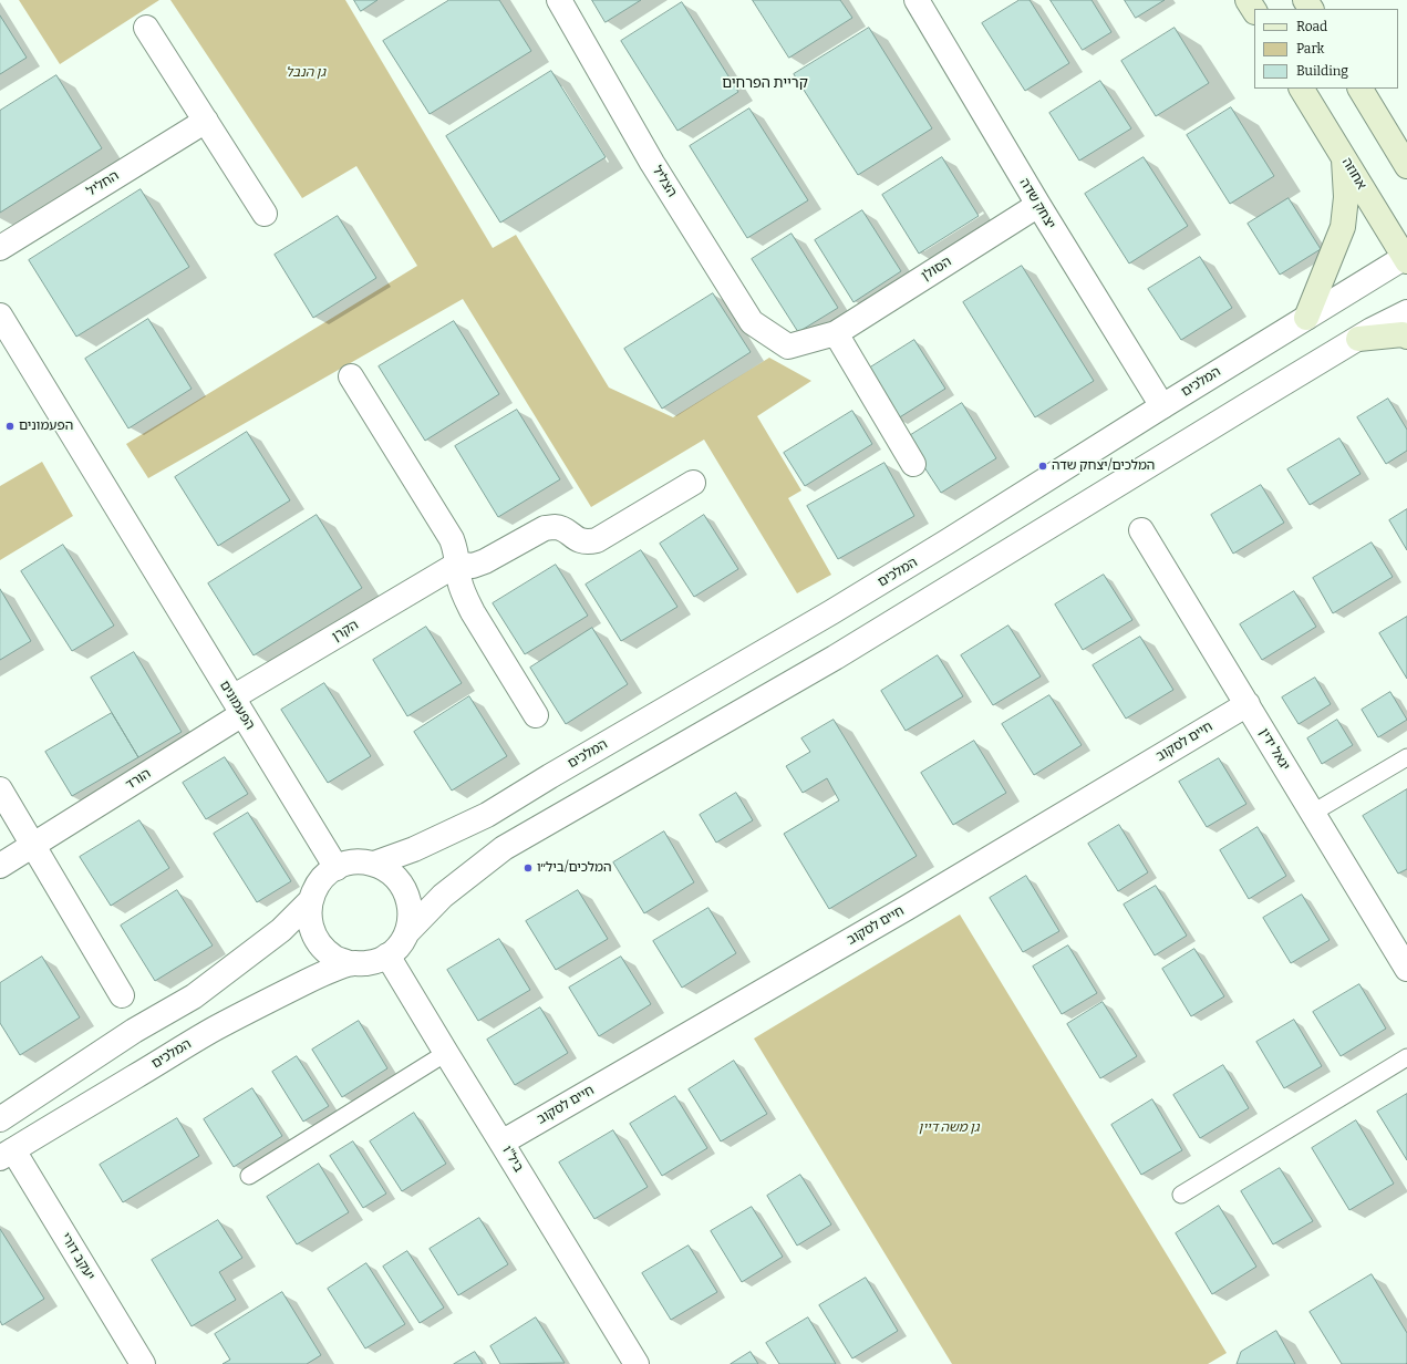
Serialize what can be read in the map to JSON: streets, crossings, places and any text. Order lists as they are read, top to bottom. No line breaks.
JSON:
{"streets":{"main road":["אחוזה"],"street":["הצליל","החליל","יצחק שדה","הסולן","המלכים","הקרן","הפעמונים","חיים לסקוב","יגאל ידין","הורד","ביל\"ו","יעקב דורי"]},"crossings":[["אחוזה","המלכים"],["הצליל","הסולן"],["יצחק שדה","הסולן"],["יצחק שדה","המלכים"],["המלכים","הפעמונים"],["המלכים","ביל\"ו"],["המלכים","יעקב דורי"],["הקרן","הפעמונים"],["הקרן","הורד"],["הפעמונים","הורד"],["הפעמונים","ביל\"ו"],["חיים לסקוב","יגאל ידין"],["חיים לסקוב","ביל\"ו"]],"districts":["קריית הפרחים"],"parks":["גן הנבל","גן משה דיין"],"places":["הפעמונים","המלכים/יצחק שדה","המלכים/ביל״ו"],"legend":["Road","Park","Building"]}
